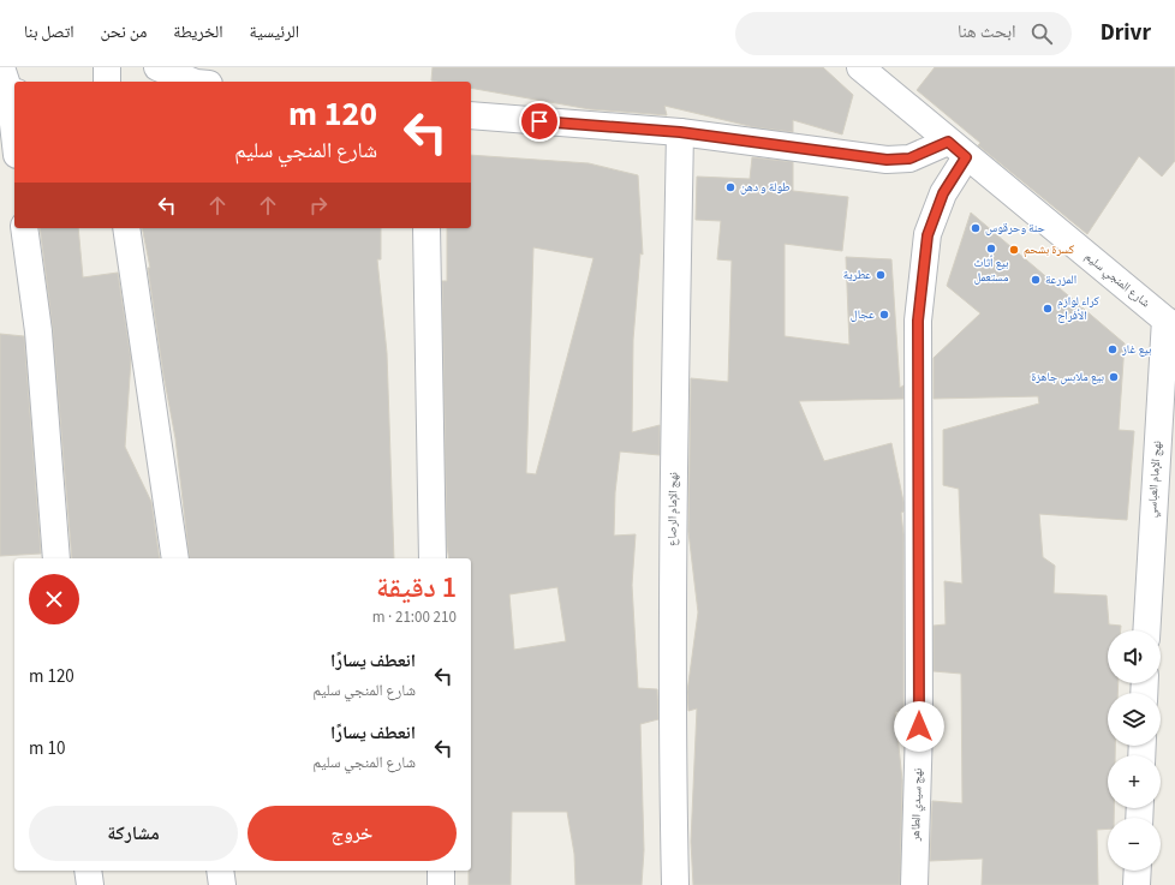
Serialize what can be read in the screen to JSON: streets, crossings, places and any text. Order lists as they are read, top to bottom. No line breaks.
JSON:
{"streets":{"street":["شارع المنجي سليم","نهج الإمام العباسي","نهج الإمام الرصاع","نهج سيدي الطاهر"]},"crossings":[["شارع المنجي سليم","نهج الإمام العباسي"],["شارع المنجي سليم","نهج سيدي الطاهر"]],"places":["طولة و دهن","حنة وحرقوس","بيع أثاث مستعمل","كسرة بشحم","عطرية","المزرعة","كراء لوازم الأفراح","عجال","بيع غاز","بيع ملابس جاهزة"],"page":{"header":"Drivr","search":"ابحث هنا","nav":["الرئيسية","الخريطة","من نحن","اتصل بنا"],"turn":["120 m","شارع المنجي سليم"],"heading":["1 دقيقة","210 m · 21:00"],"map_buttons":["+","−"],"list":[{"name":"انعطف يسارًا","note":"شارع المنجي سليم","value":"120 m"},{"name":"انعطف يسارًا","note":"شارع المنجي سليم","value":"10 m"}],"buttons":["خروج","مشاركة"]}}
